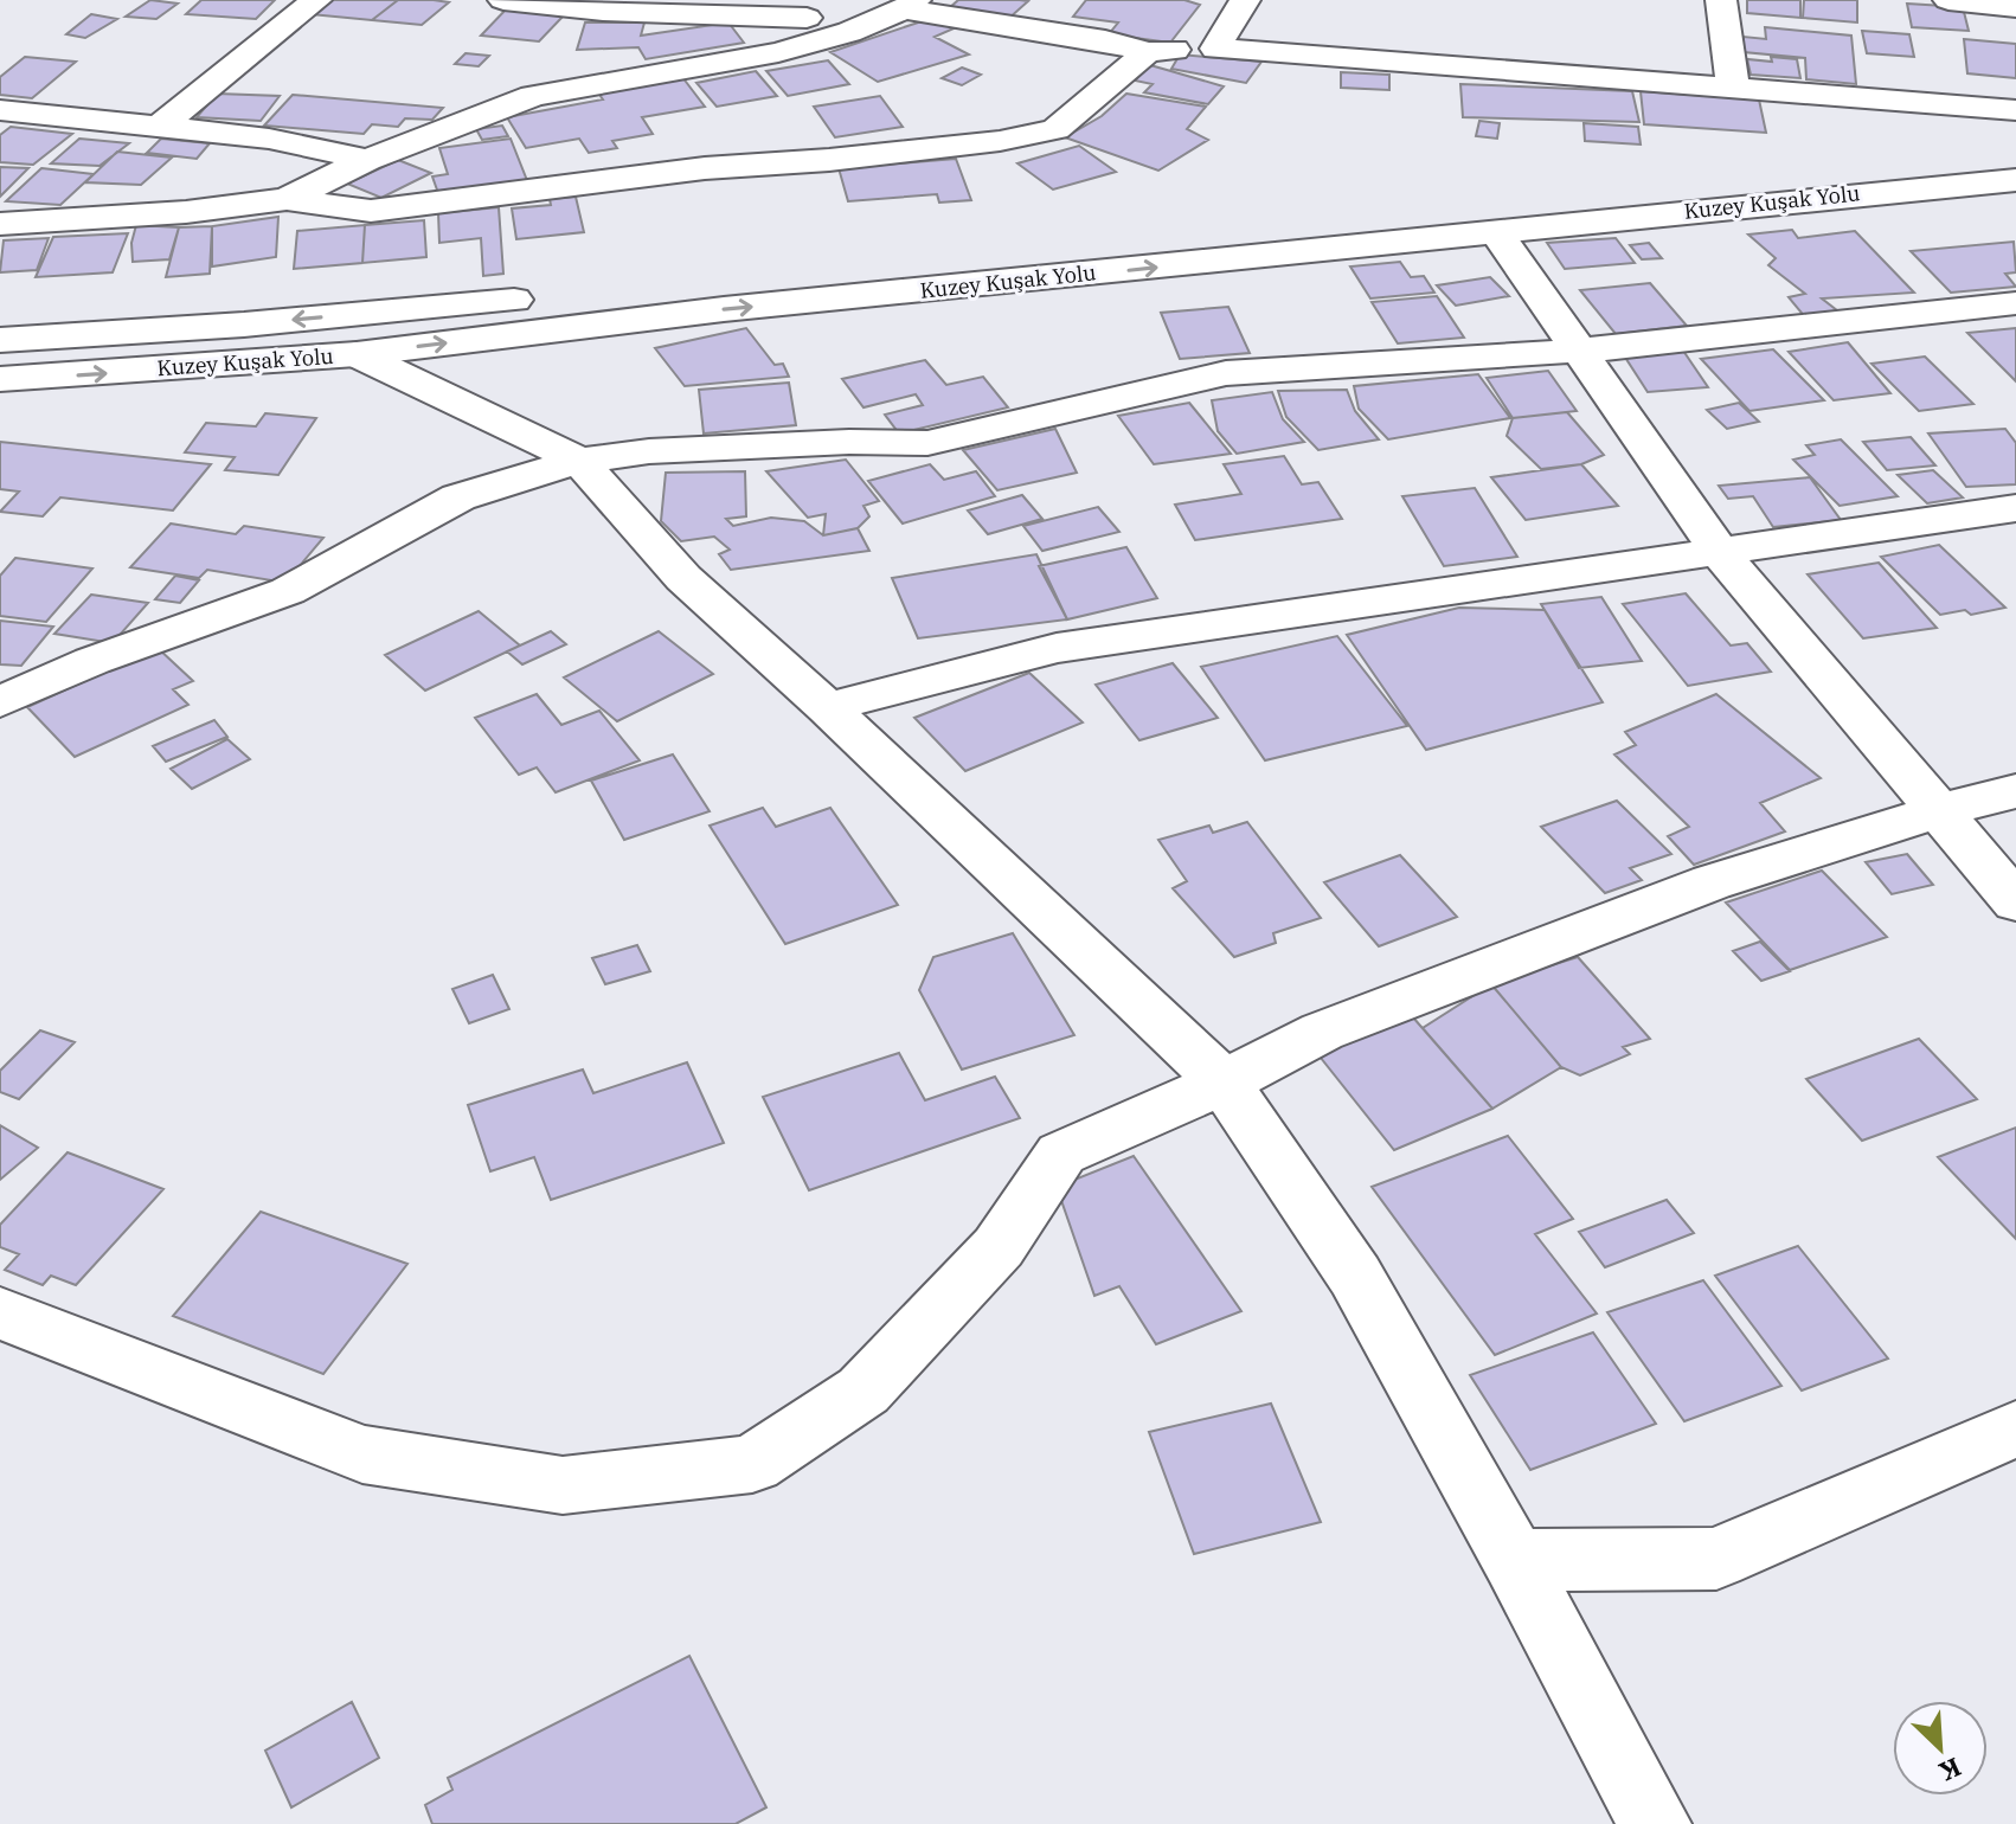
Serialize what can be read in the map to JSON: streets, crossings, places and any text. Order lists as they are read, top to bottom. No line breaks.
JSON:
{"streets":{"street":["Kuzey Kuşak Yolu"]},"north":"bottom right"}
